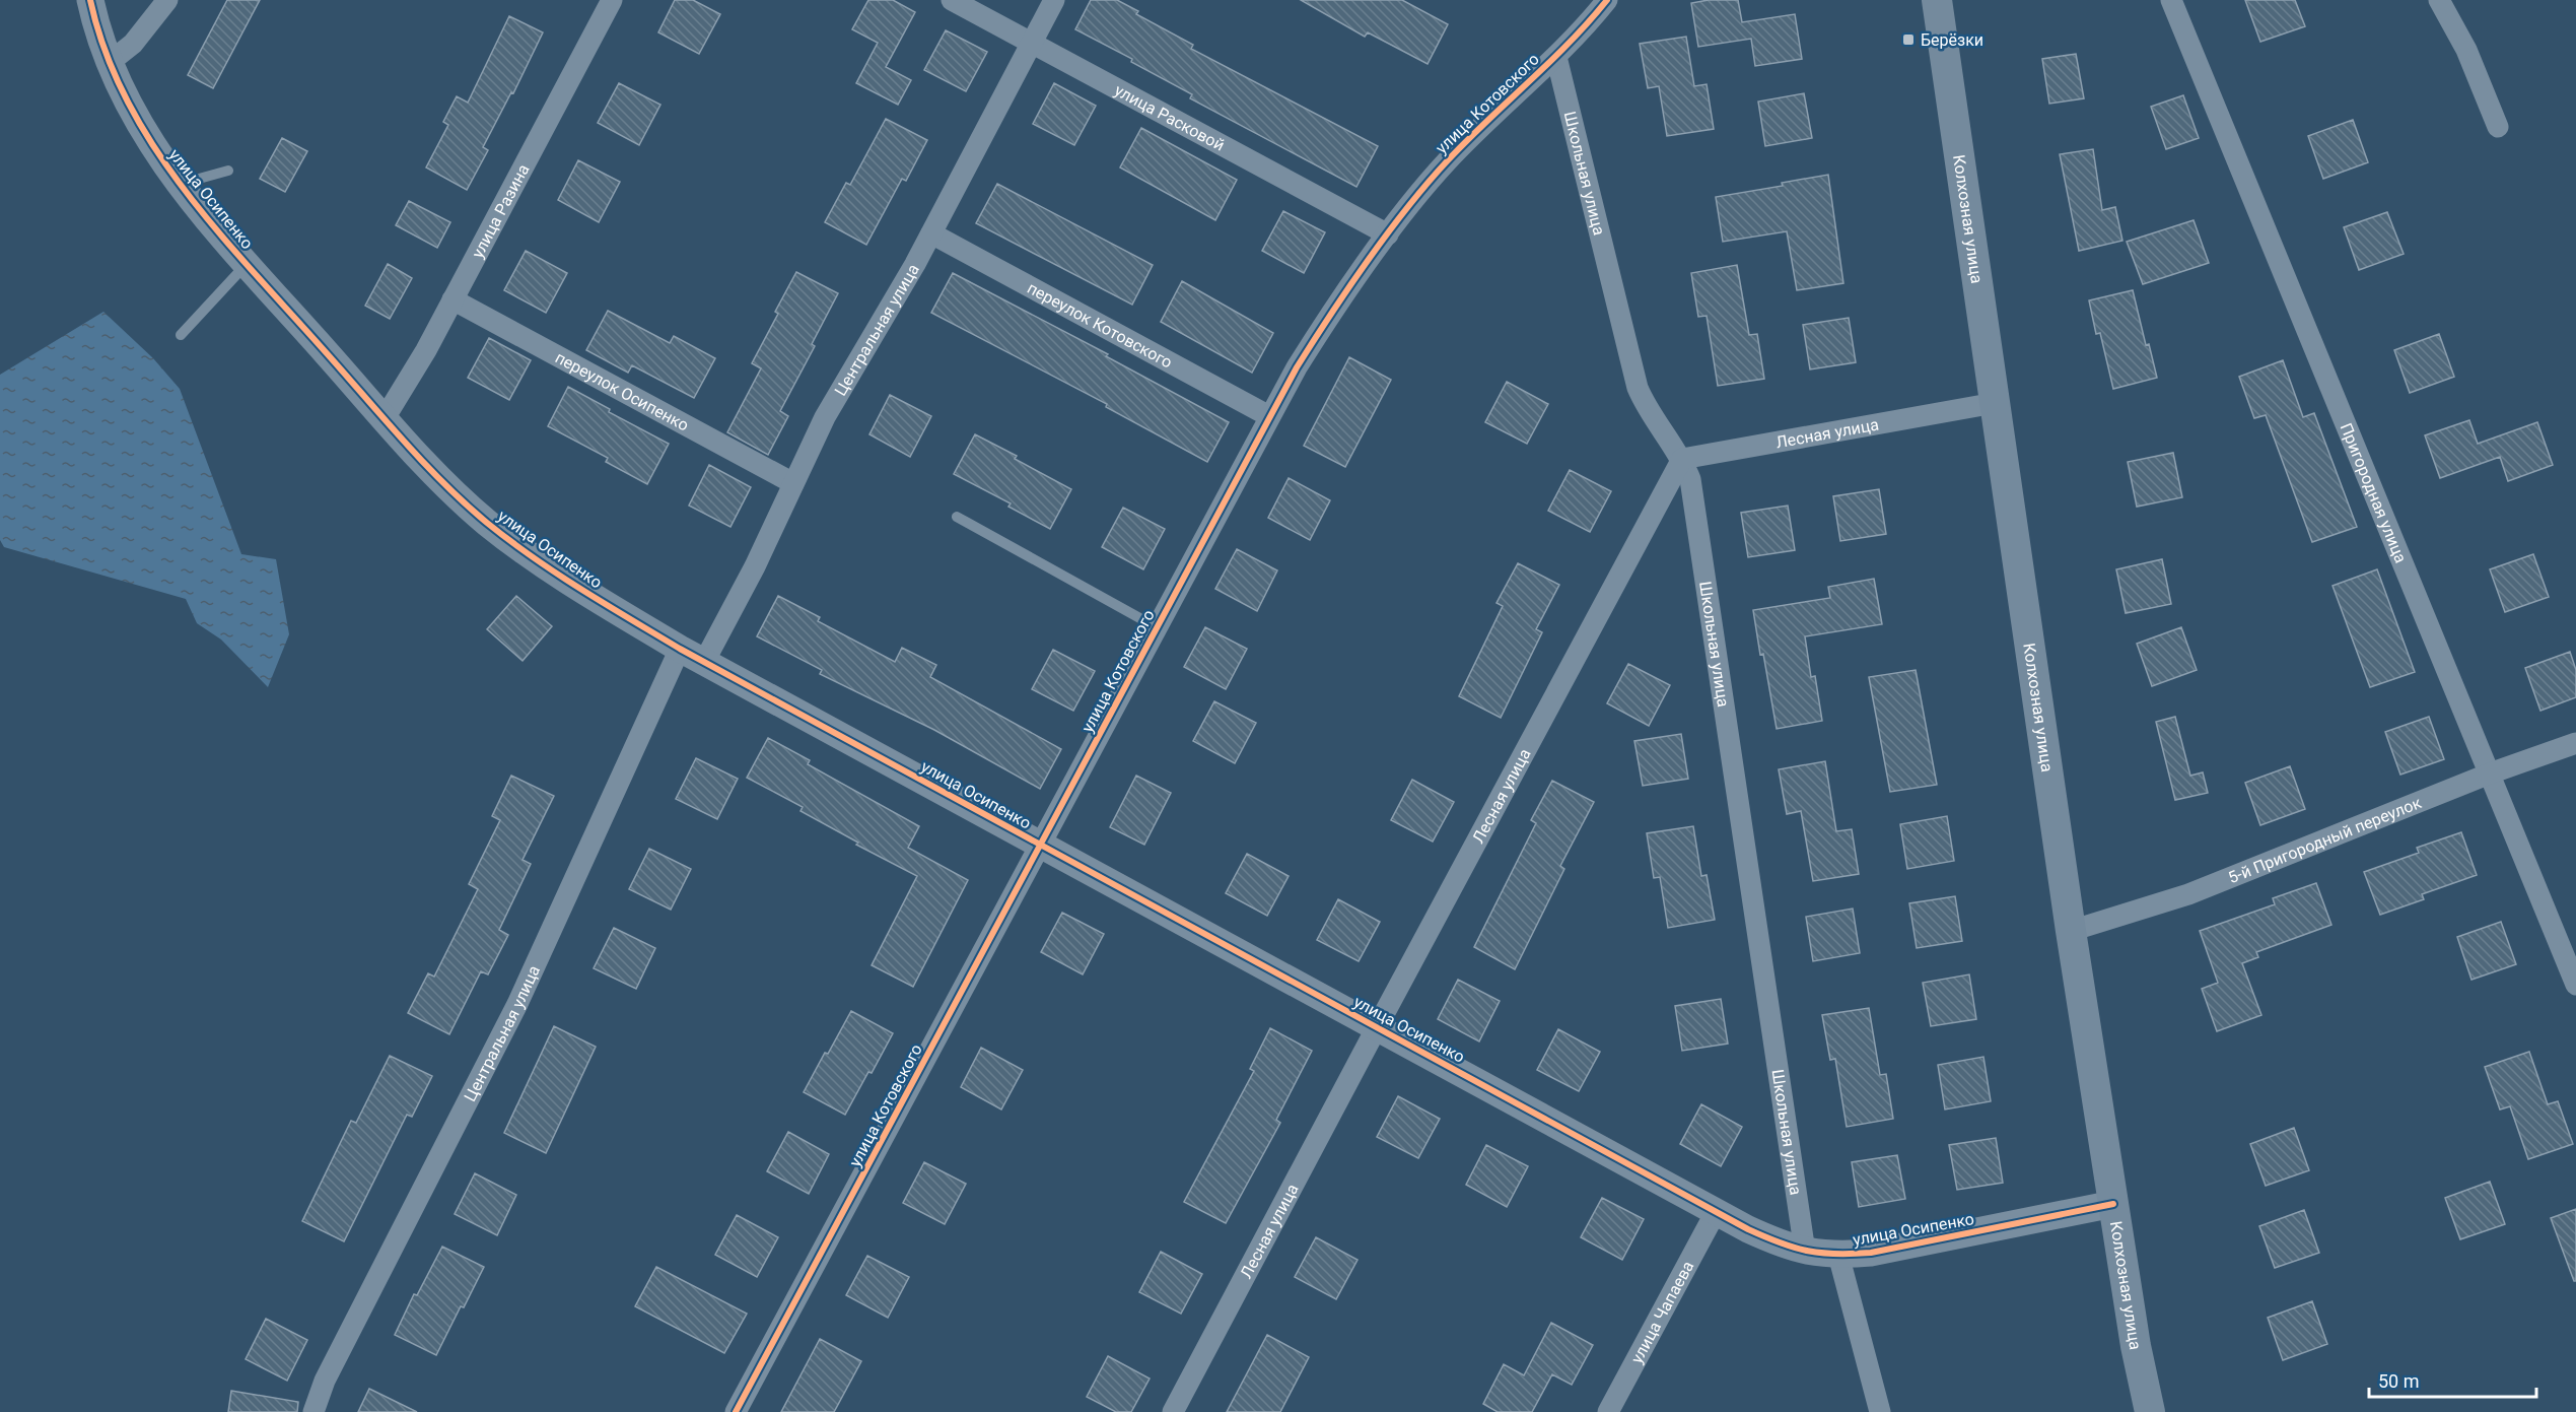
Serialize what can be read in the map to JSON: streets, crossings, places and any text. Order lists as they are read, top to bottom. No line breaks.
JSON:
{"streets":{"main road":["Колхозная улица"],"street":["улица Котовского","улица Расковой","Школьная улица","улица Осипенко","улица Разина","переулок Котовского","Центральная улица","переулок Осипенко","Лесная улица","Пригородная улица","5-й Пригородный переулок","улица Чапаева"]},"crossings":[["улица Котовского","улица Расковой"],["улица Котовского","Школьная улица"],["улица Котовского","улица Осипенко"],["улица Котовского","переулок Котовского"],["улица Расковой","Центральная улица"],["Школьная улица","улица Осипенко"],["Школьная улица","Лесная улица"],["улица Осипенко","улица Разина"],["улица Осипенко","Колхозная улица"],["улица Осипенко","Центральная улица"],["улица Осипенко","Лесная улица"],["улица Осипенко","улица Чапаева"],["улица Разина","переулок Осипенко"],["Колхозная улица","Лесная улица"],["Колхозная улица","5-й Пригородный переулок"],["переулок Котовского","Центральная улица"],["Центральная улица","переулок Осипенко"],["Пригородная улица","5-й Пригородный переулок"]],"places":{"transit":["Берёзки"]},"scale_bar":"50 m"}
